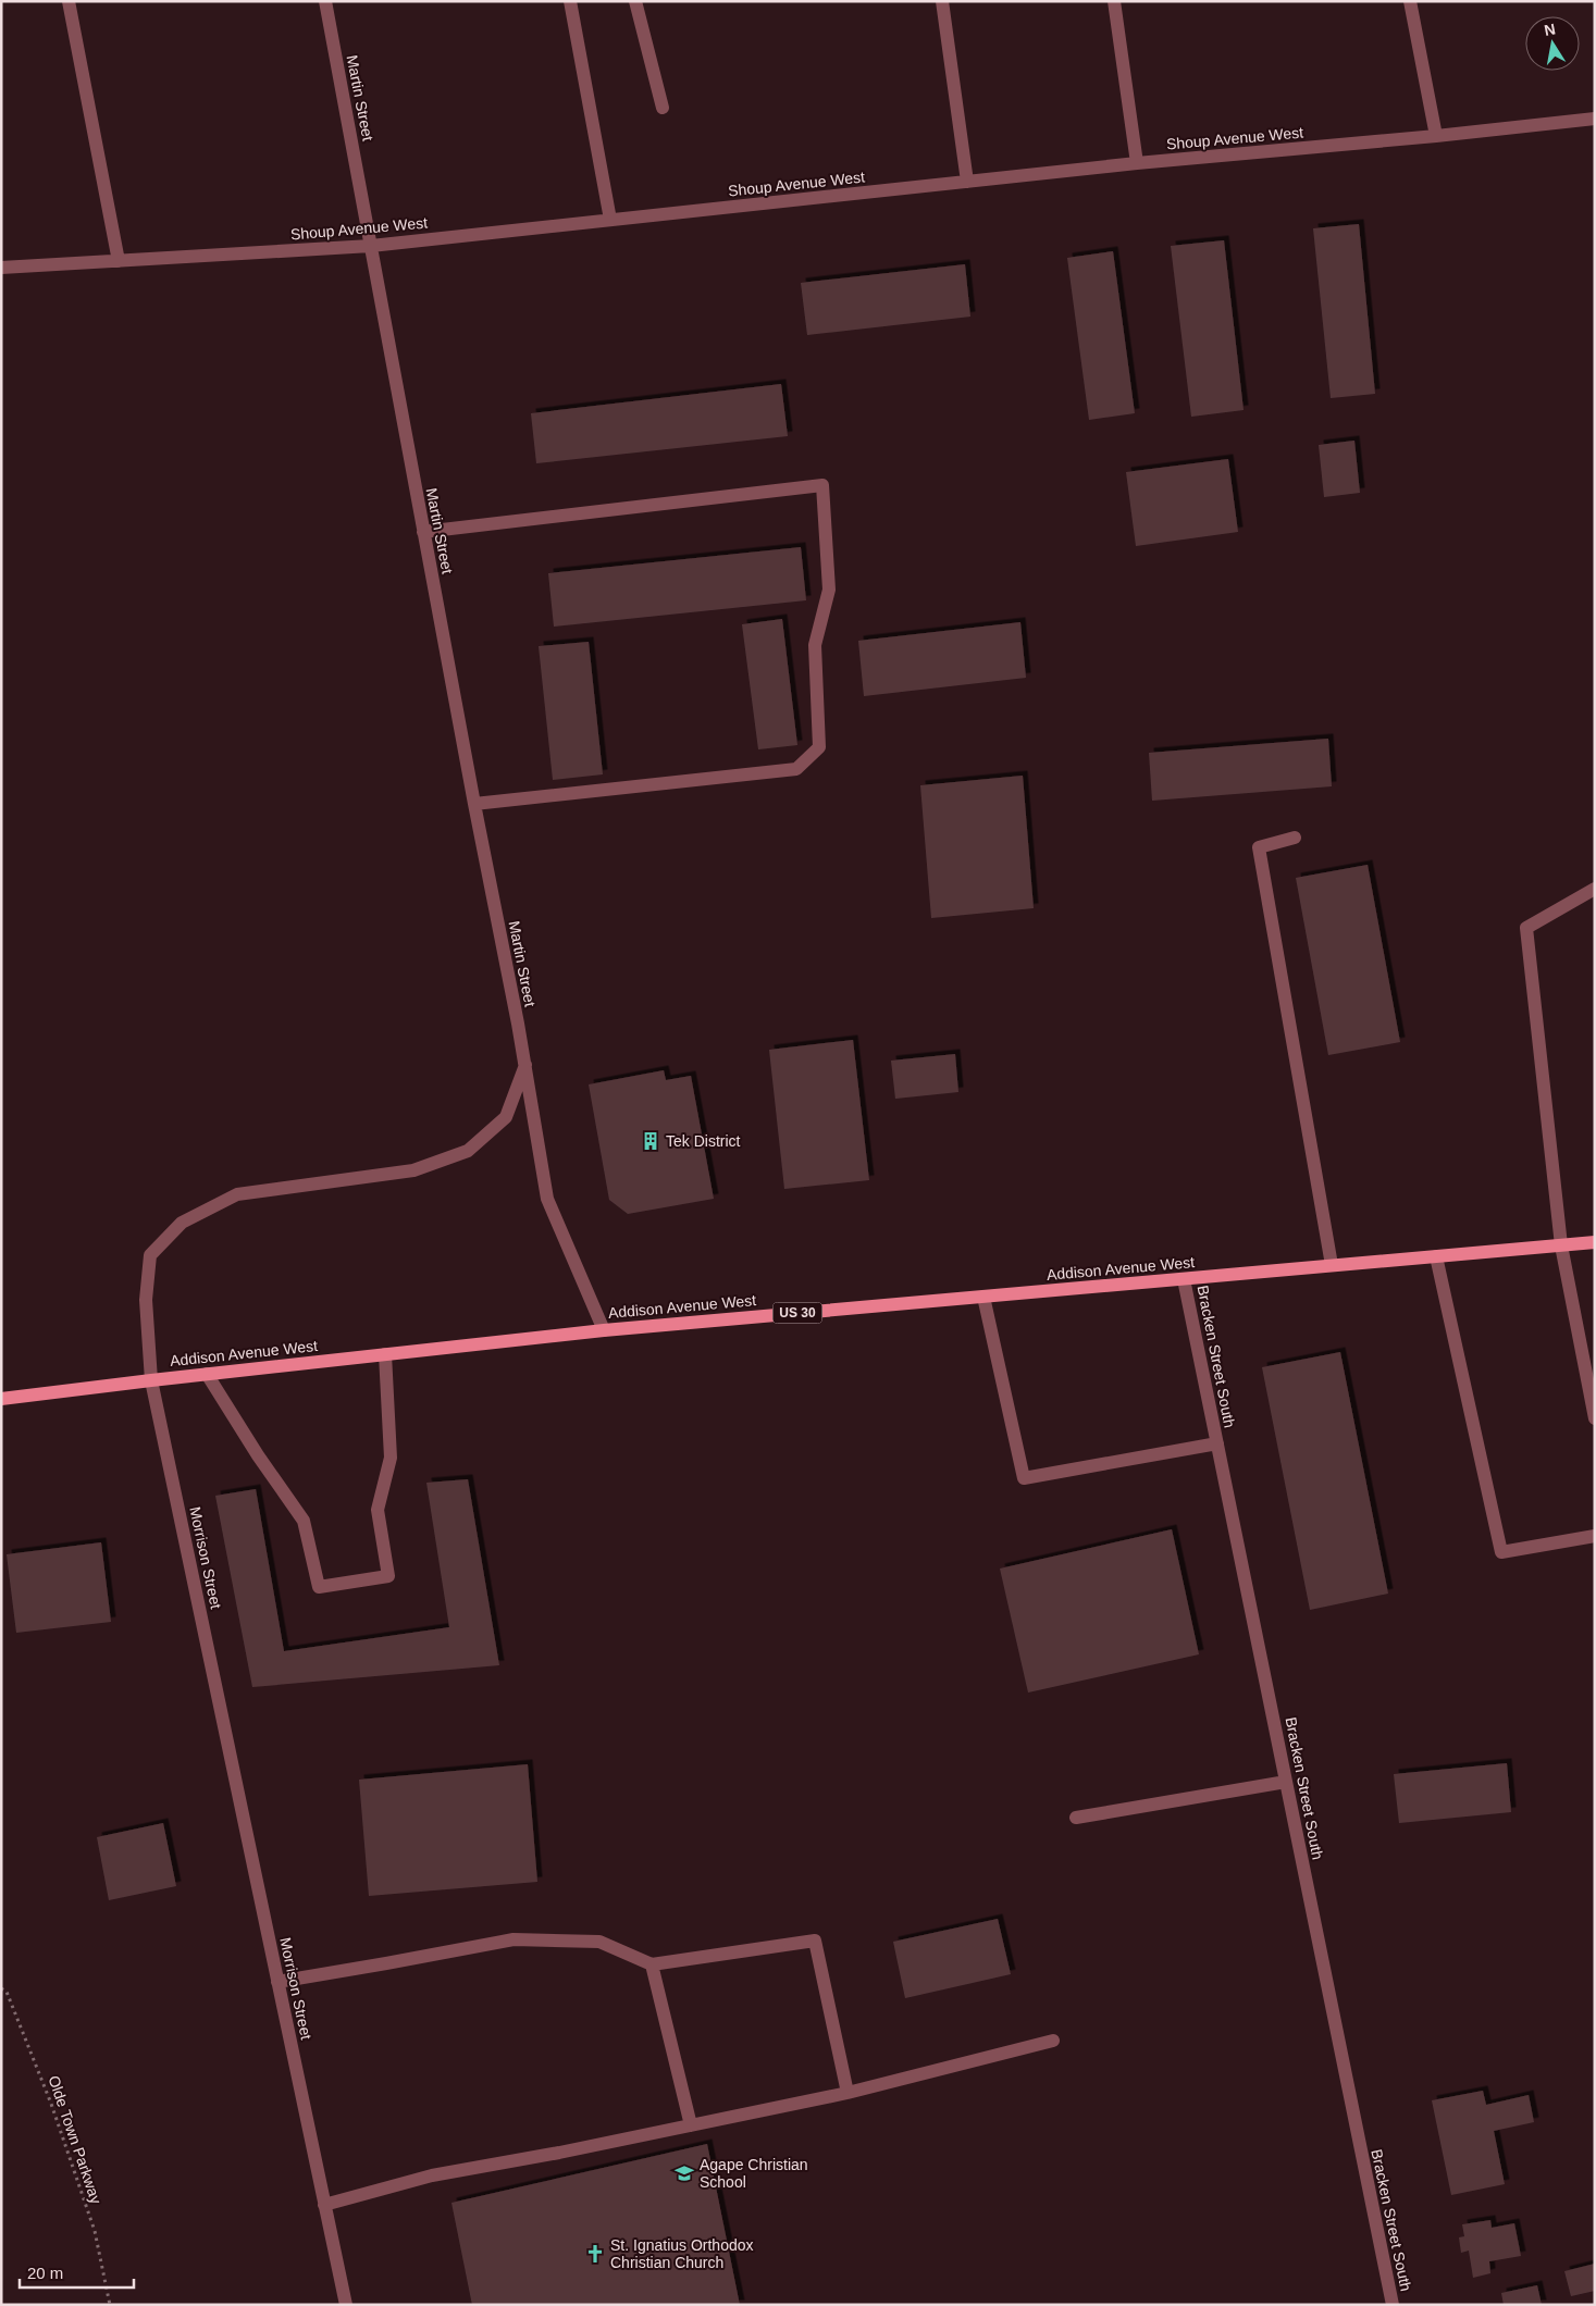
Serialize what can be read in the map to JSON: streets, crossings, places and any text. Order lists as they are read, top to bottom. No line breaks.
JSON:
{"streets":{"main road":["Addison Avenue West","US 30"],"street":["Martin Street","Shoup Avenue West","Bracken Street South","Morrison Street"],"path":["Olde Town Parkway"]},"crossings":[["Martin Street","Shoup Avenue West"],["Martin Street","Addison Avenue West"],["Martin Street","Morrison Street"],["Addison Avenue West","Bracken Street South"],["Addison Avenue West","Morrison Street"]],"places":{"building":["Tek District"],"school or university":["Agape Christian School"],"church":["St. Ignatius Orthodox Christian Church"]},"scale_bar":"20 m","north":"top"}
